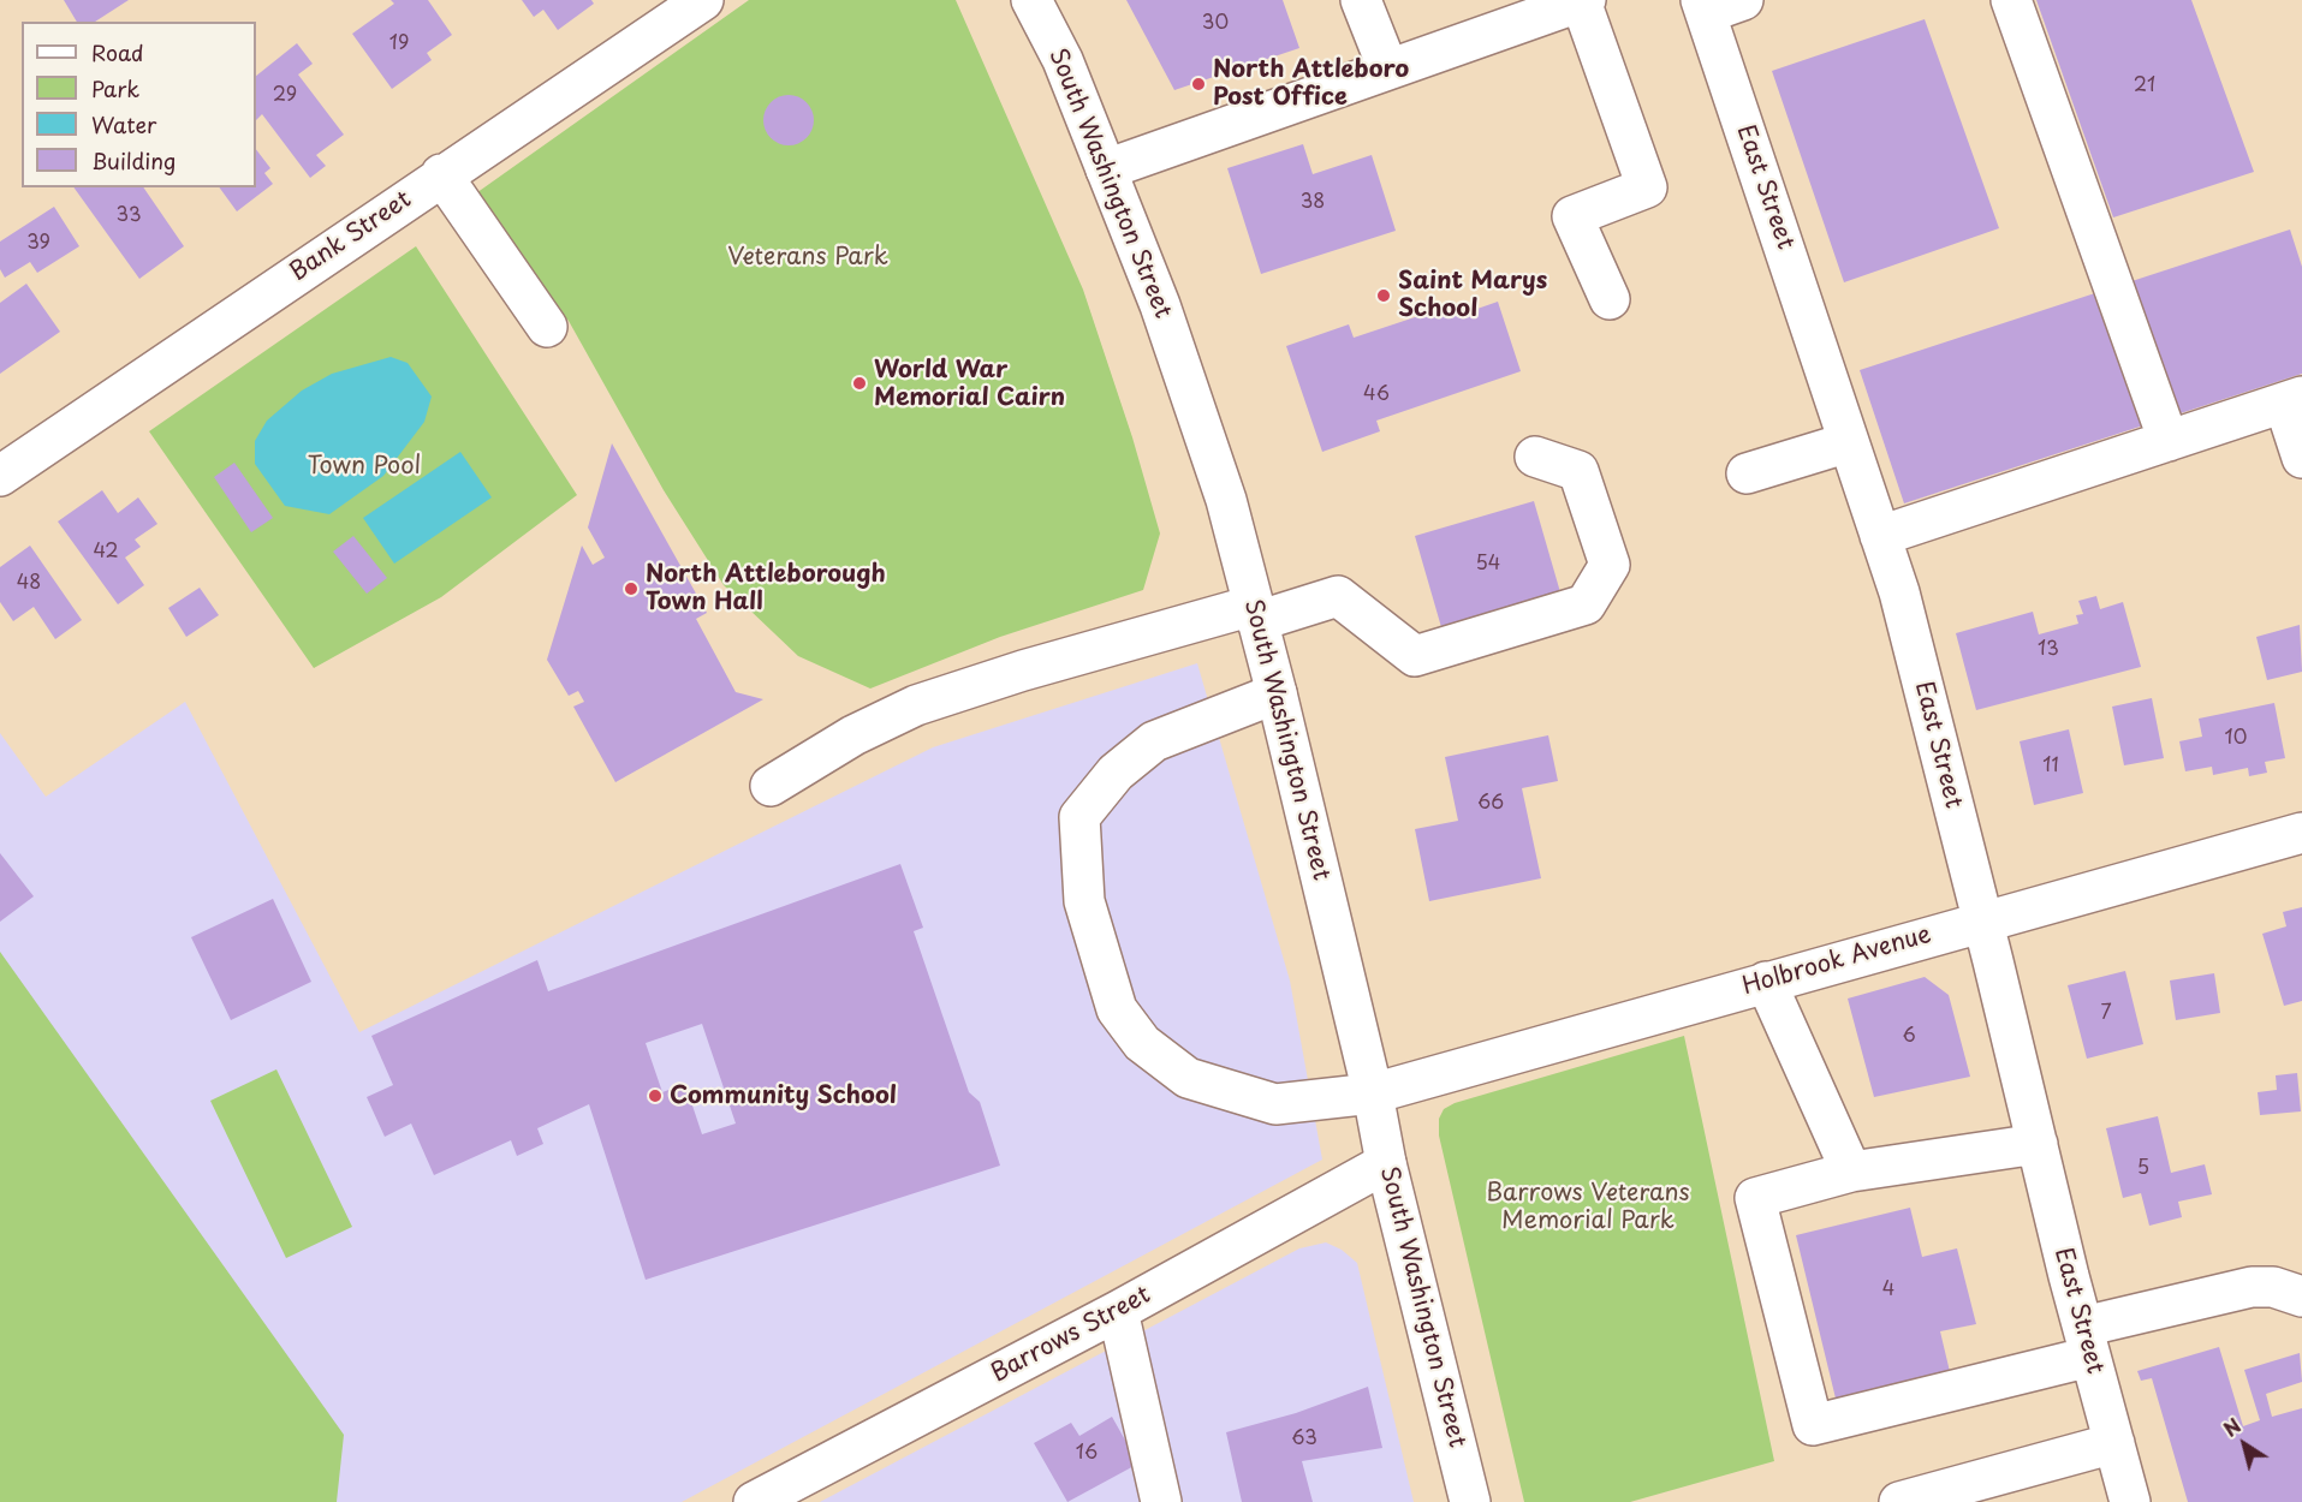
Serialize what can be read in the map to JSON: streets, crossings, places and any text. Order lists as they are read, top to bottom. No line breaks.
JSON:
{"streets":{"street":["South Washington Street","East Street","Bank Street","Holbrook Avenue","Barrows Street"]},"crossings":[["South Washington Street","Holbrook Avenue"],["South Washington Street","Barrows Street"],["East Street","Holbrook Avenue"]],"parks":["Veterans Park","Town Pool","Barrows Veterans Memorial Park"],"places":["North Attleboro Post Office","Saint Marys School","World War Memorial Cairn","North Attleborough Town Hall","Community School"],"house_numbers":["30","19","21","29","38","33","39","46","42","54","48","13","10","11","66","7","6","5","4","63","16"],"legend":["Road","Park","Water","Building"],"north":"top left"}
